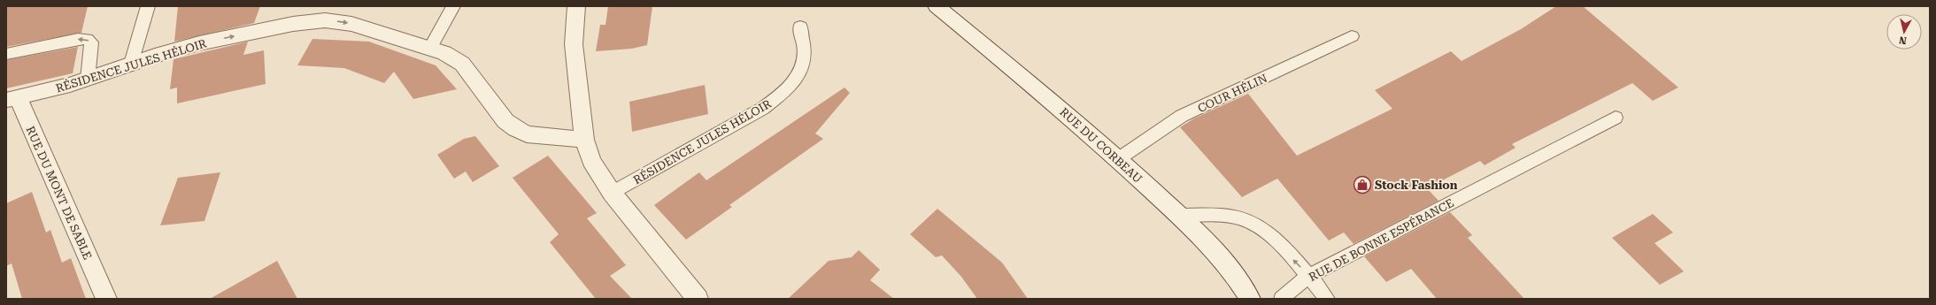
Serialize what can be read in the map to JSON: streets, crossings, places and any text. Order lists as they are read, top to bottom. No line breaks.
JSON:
{"streets":{"street":["RÉSIDENCE JULES HÉLOIR","RUE DU CORBEAU","RUE DU MONT DE SABLE"],"lane":["COUR HÉLIN","RUE DE BONNE ESPÉRANCE"]},"crossings":[["RÉSIDENCE JULES HÉLOIR","RUE DU MONT DE SABLE"],["COUR HÉLIN","RUE DU CORBEAU"]],"places":{"shop":["Stock Fashion"]},"north":"bottom"}
